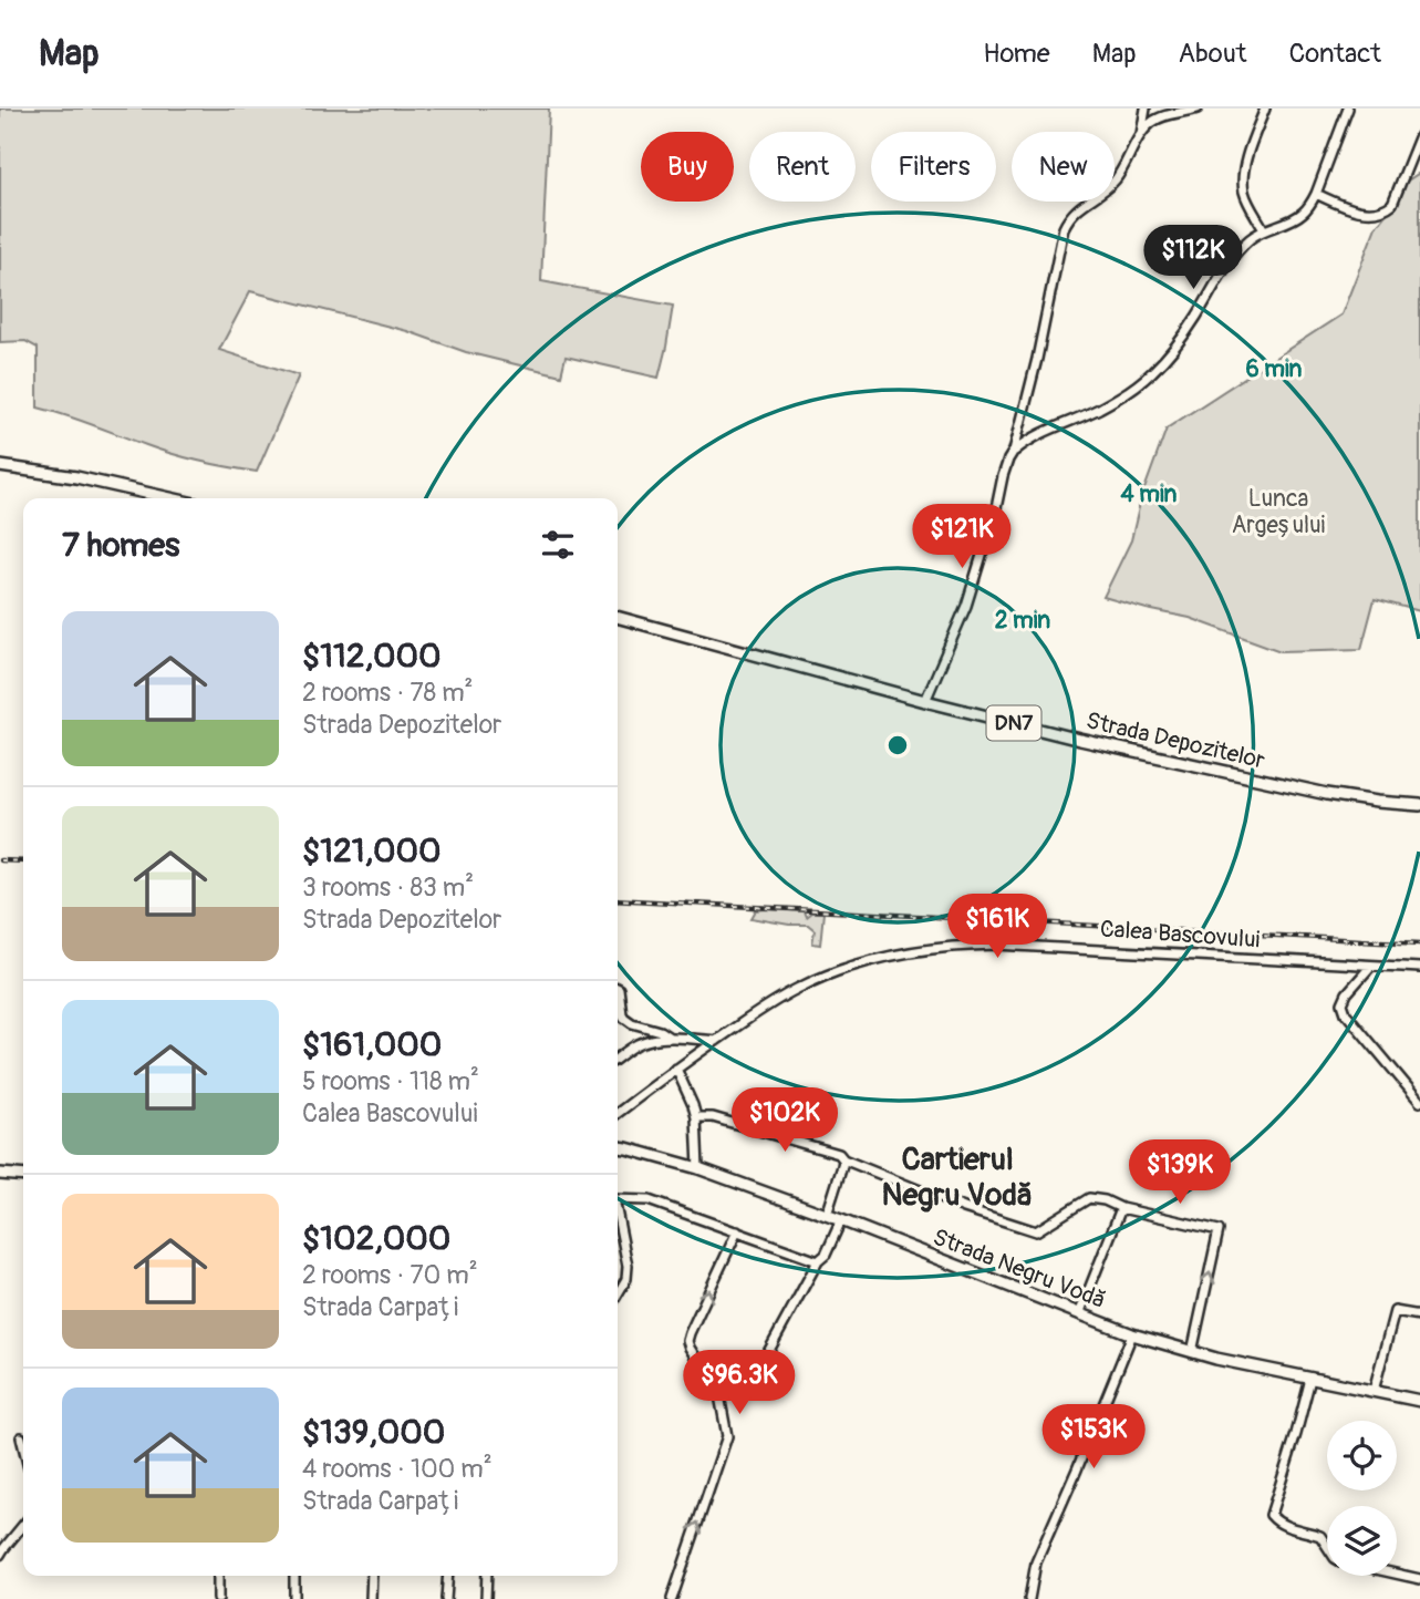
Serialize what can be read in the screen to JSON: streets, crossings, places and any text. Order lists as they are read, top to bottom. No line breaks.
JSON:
{"streets":{"main road":["DN7","Strada Depozitelor","Strada Negru Vodă"],"street":["Calea Bascovului"]},"districts":["Cartierul Negru Vodă"],"parks":["Lunca Argeșului"],"page":{"header":"Map","nav":["Home","Map","About","Contact"],"chip":["Buy","Rent","Filters","New"],"price":["$112K","$121K","$161K","$102K","$139K","$96.3K","$153K"],"heading":"7 homes","list":[{"name":"$112,000","note":"2 rooms · 78 m² · Strada Depozitelor"},{"name":"$121,000","note":"3 rooms · 83 m² · Strada Depozitelor"},{"name":"$161,000","note":"5 rooms · 118 m² · Calea Bascovului"},{"name":"$102,000","note":"2 rooms · 70 m² · Strada Carpați"},{"name":"$139,000","note":"4 rooms · 100 m² · Strada Carpați"}]},"rings":["6 min","4 min","2 min"]}
